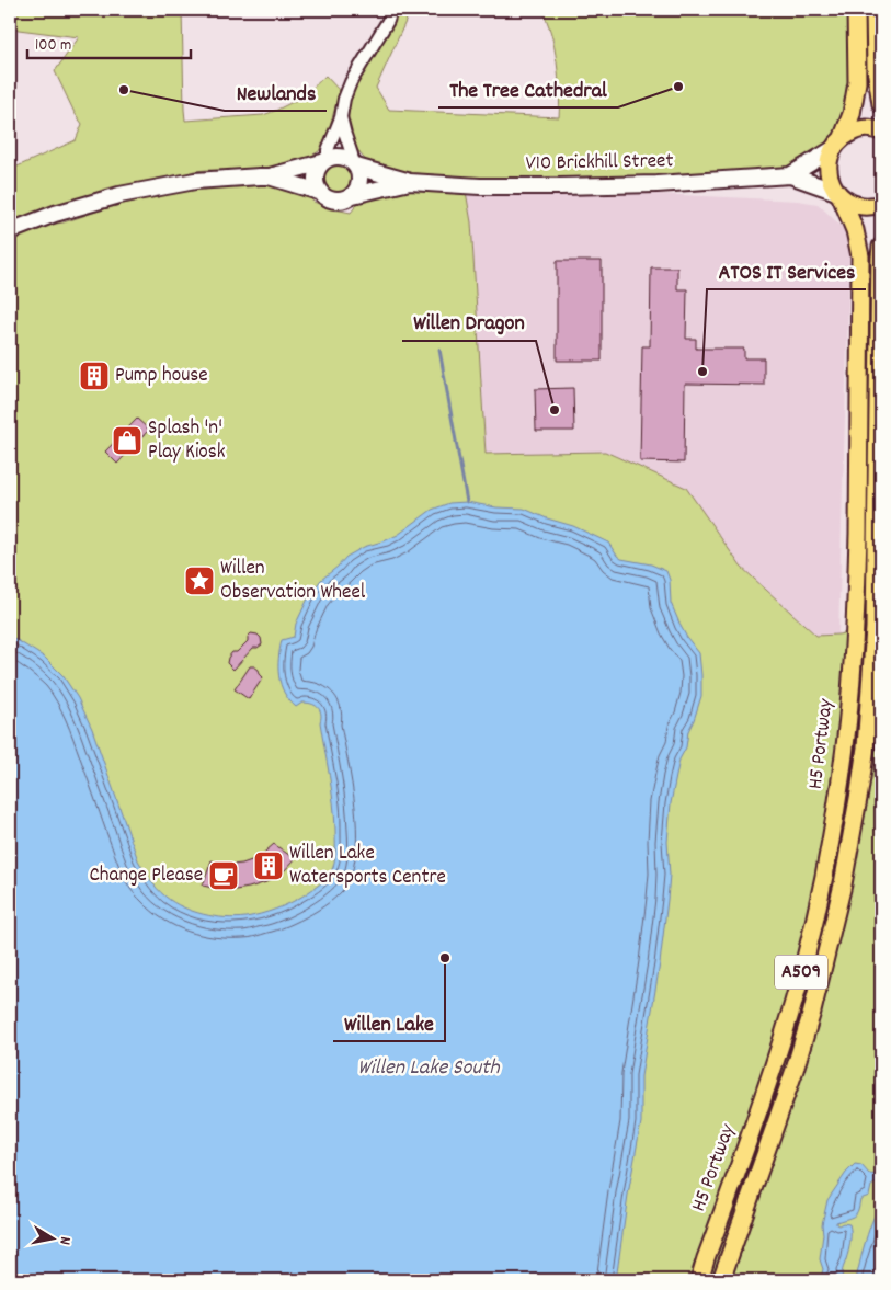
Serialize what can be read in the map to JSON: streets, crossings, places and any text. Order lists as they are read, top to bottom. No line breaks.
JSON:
{"streets":{"main road":["H5 Portway","A509"],"street":["V10 Brickhill Street"]},"crossings":[["V10 Brickhill Street","H5 Portway"],["V10 Brickhill Street","A509"],["H5 Portway","A509"]],"water":["Willen Lake South"],"places":{"other":["The Tree Cathedral","Newlands","ATOS IT Services","Willen Dragon","Willen Lake"],"building":["Pump house","Willen Lake Watersports Centre"],"shop":["Splash 'n' Play Kiosk"],"place":["Willen Observation Wheel"],"cafe":["Change Please"]},"scale_bar":"100 m","north":"right"}
